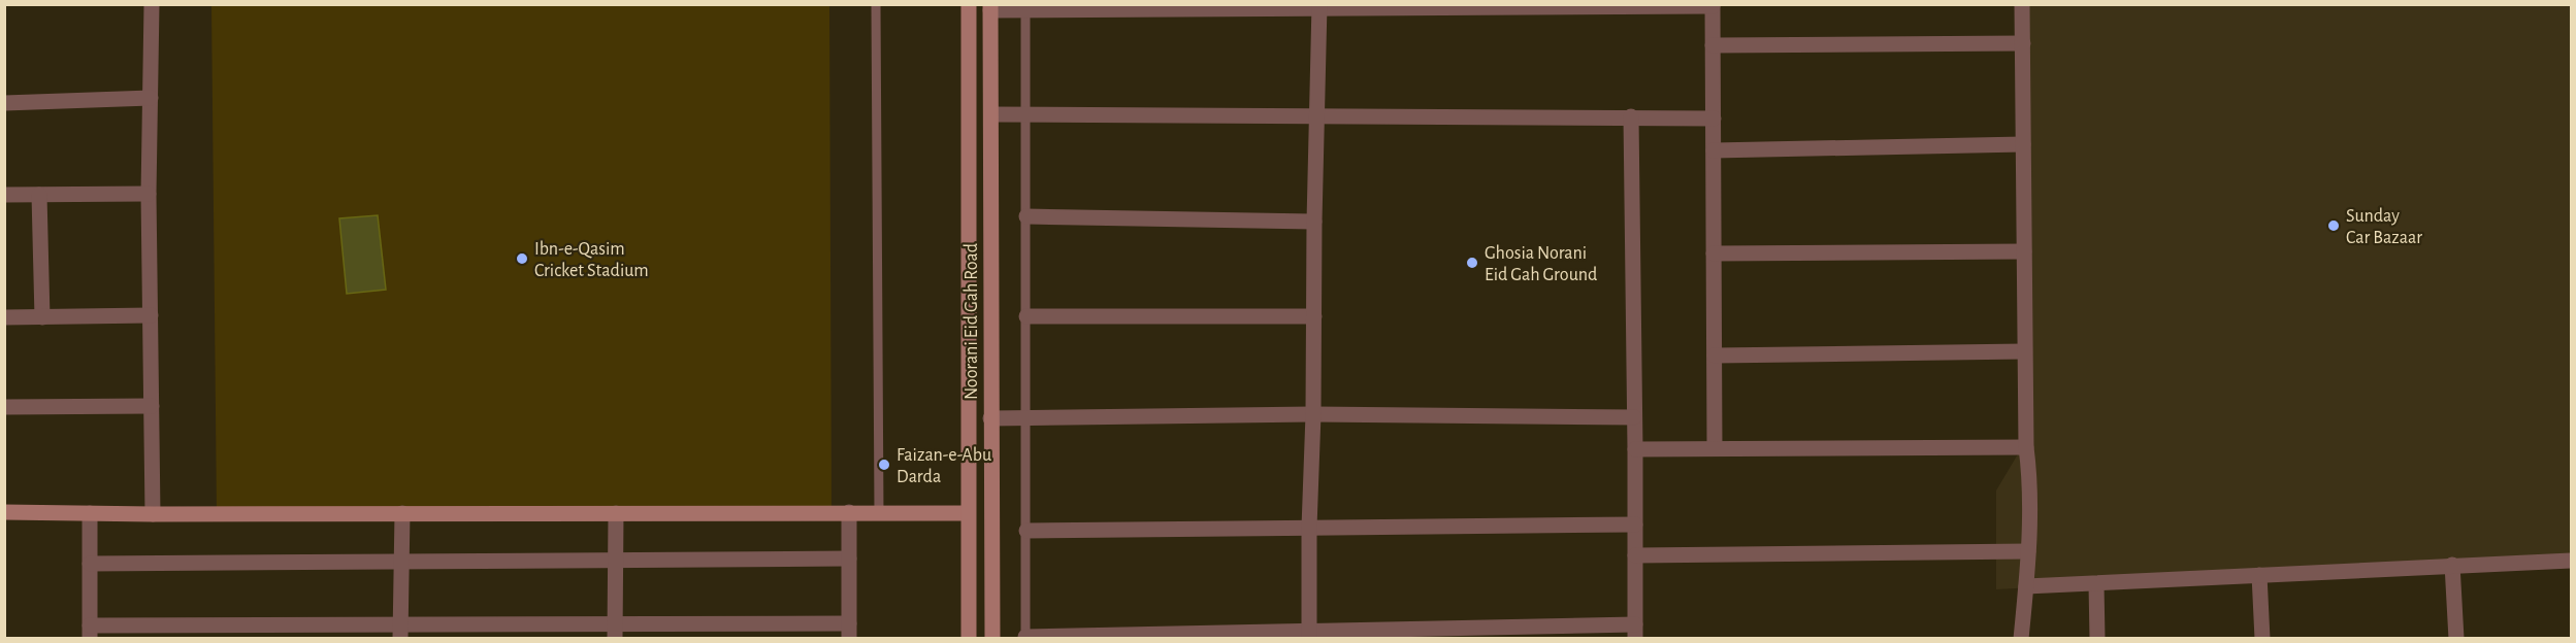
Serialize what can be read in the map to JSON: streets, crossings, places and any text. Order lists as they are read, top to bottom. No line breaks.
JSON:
{"streets":{"main road":["Noorani Eid Gah Road"]},"places":["Sunday Car Bazaar","Ibn-e-Qasim Cricket Stadium","Ghosia Norani Eid Gah Ground","Faizan-e-Abu Darda"]}
